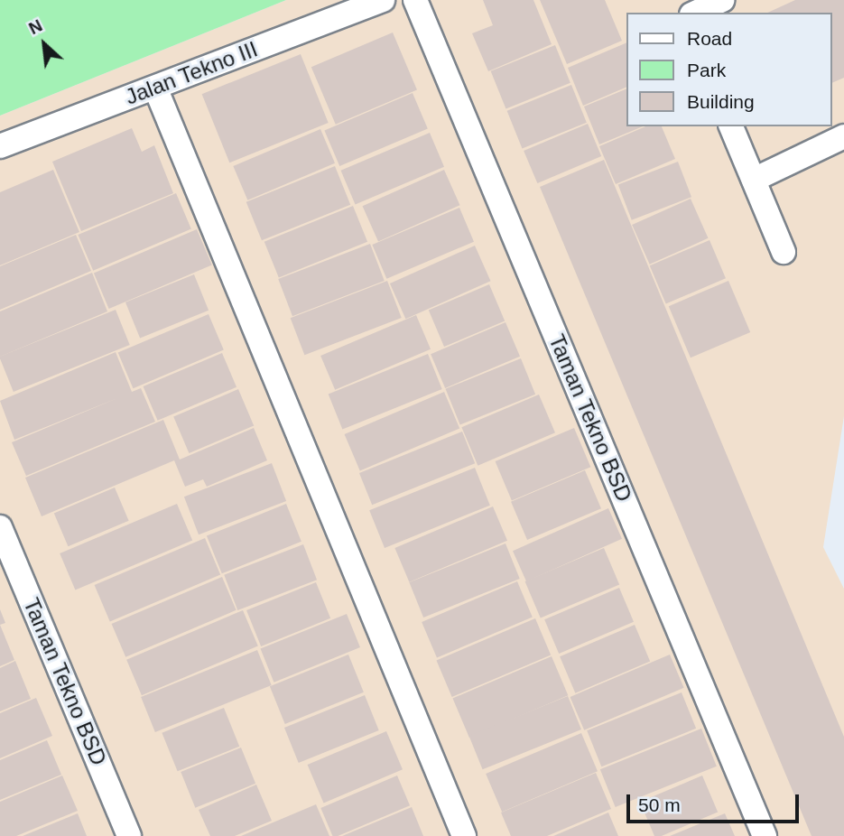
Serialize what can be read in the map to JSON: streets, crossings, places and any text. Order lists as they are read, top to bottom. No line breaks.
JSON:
{"streets":{"lane":["Jalan Tekno III","Taman Tekno BSD"]},"legend":["Road","Park","Building"],"scale_bar":"50 m","north":"top left"}
